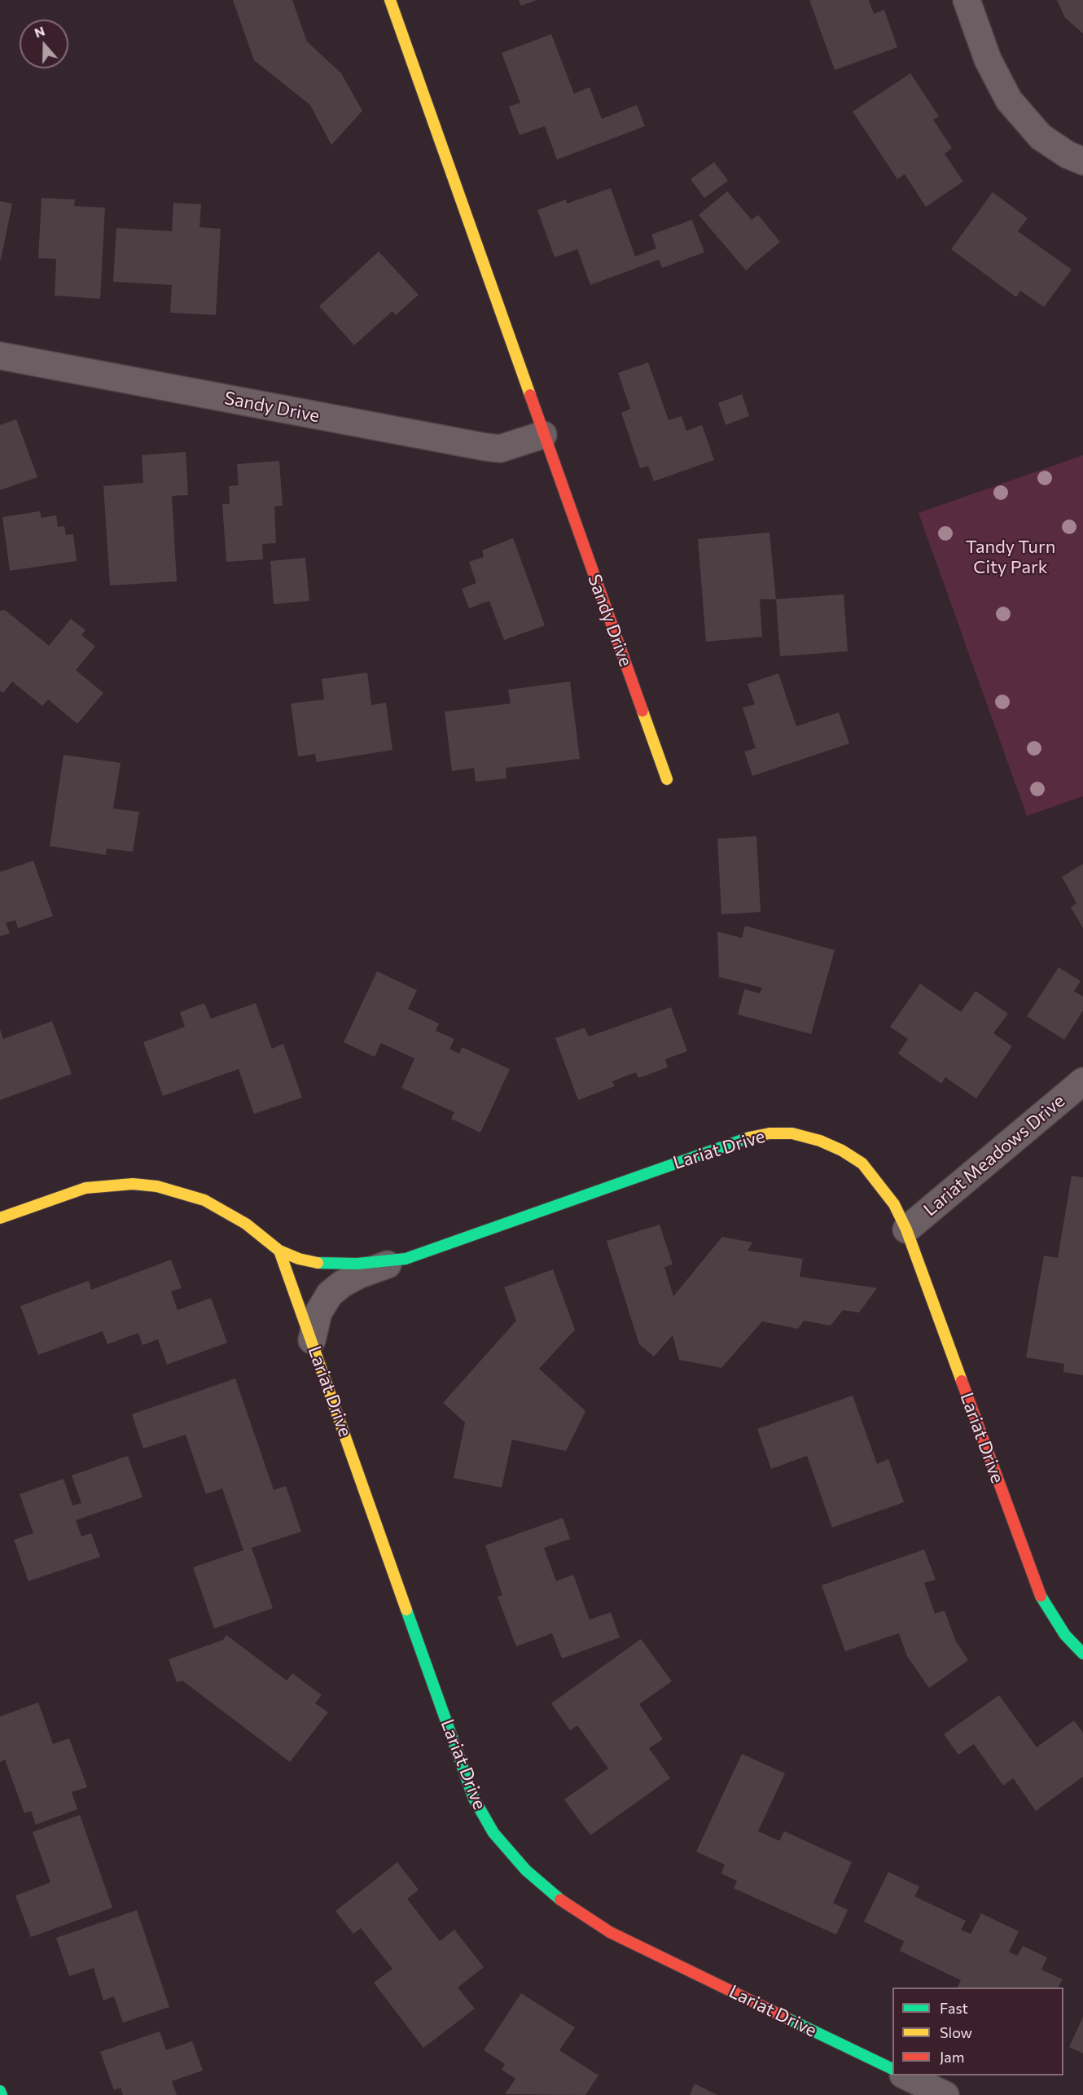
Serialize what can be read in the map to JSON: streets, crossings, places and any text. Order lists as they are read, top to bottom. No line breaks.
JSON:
{"streets":{"street":["Sandy Drive","Lariat Drive","Lariat Meadows Drive"]},"crossings":[["Lariat Drive","Lariat Meadows Drive"]],"parks":["Tandy Turn City Park"],"legend":["Fast","Slow","Jam"],"north":"top"}
